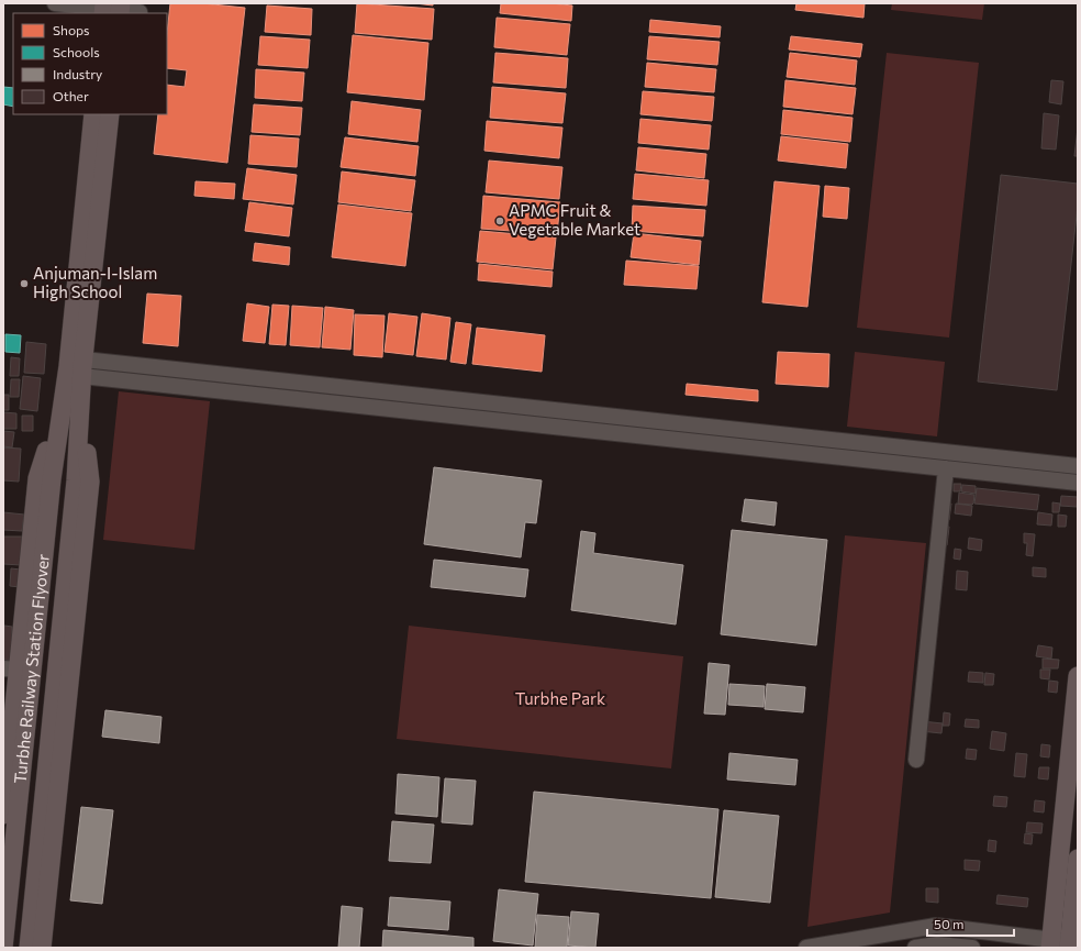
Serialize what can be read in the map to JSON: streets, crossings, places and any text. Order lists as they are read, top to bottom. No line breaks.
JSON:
{"streets":{"main road":["Turbhe Railway Station Flyover"]},"parks":["Turbhe Park"],"places":["APMC Fruit & Vegetable Market","Anjuman-I-Islam High School"],"legend":["Shops","Schools","Industry","Other"],"scale_bar":"50 m"}
